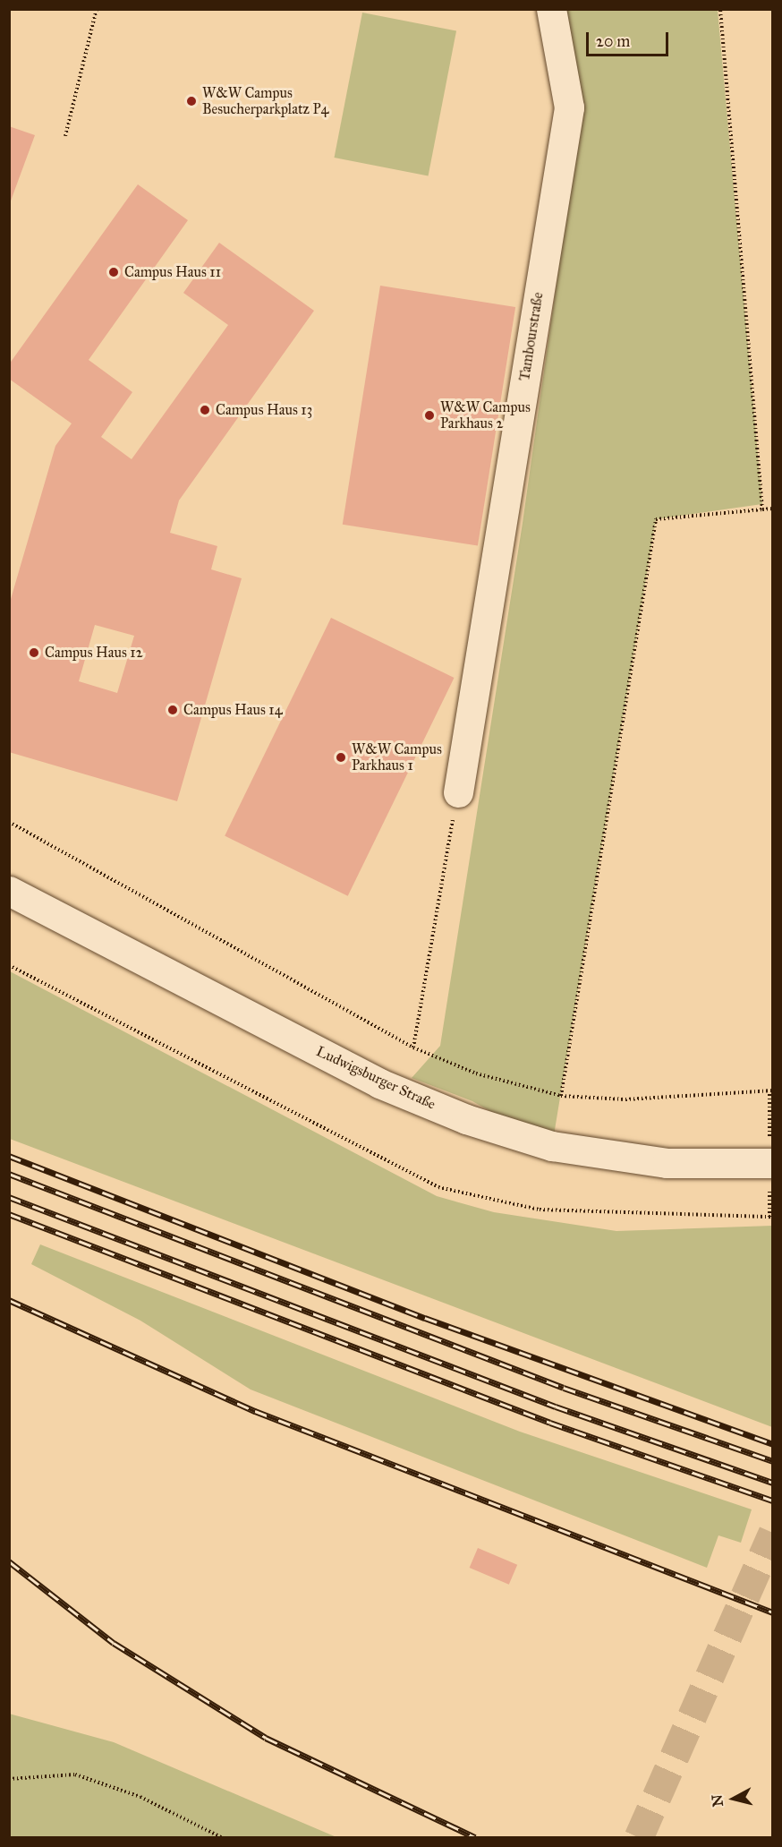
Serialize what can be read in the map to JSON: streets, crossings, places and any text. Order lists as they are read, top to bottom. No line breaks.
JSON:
{"streets":{"main road":["Tambourstraße","Ludwigsburger Straße"]},"places":["W&W Campus Besucherparkplatz P4","Campus Haus 11","Campus Haus 13","W&W Campus Parkhaus 2","Campus Haus 12","Campus Haus 14","W&W Campus Parkhaus 1"],"scale_bar":"20 m","north":"left"}
